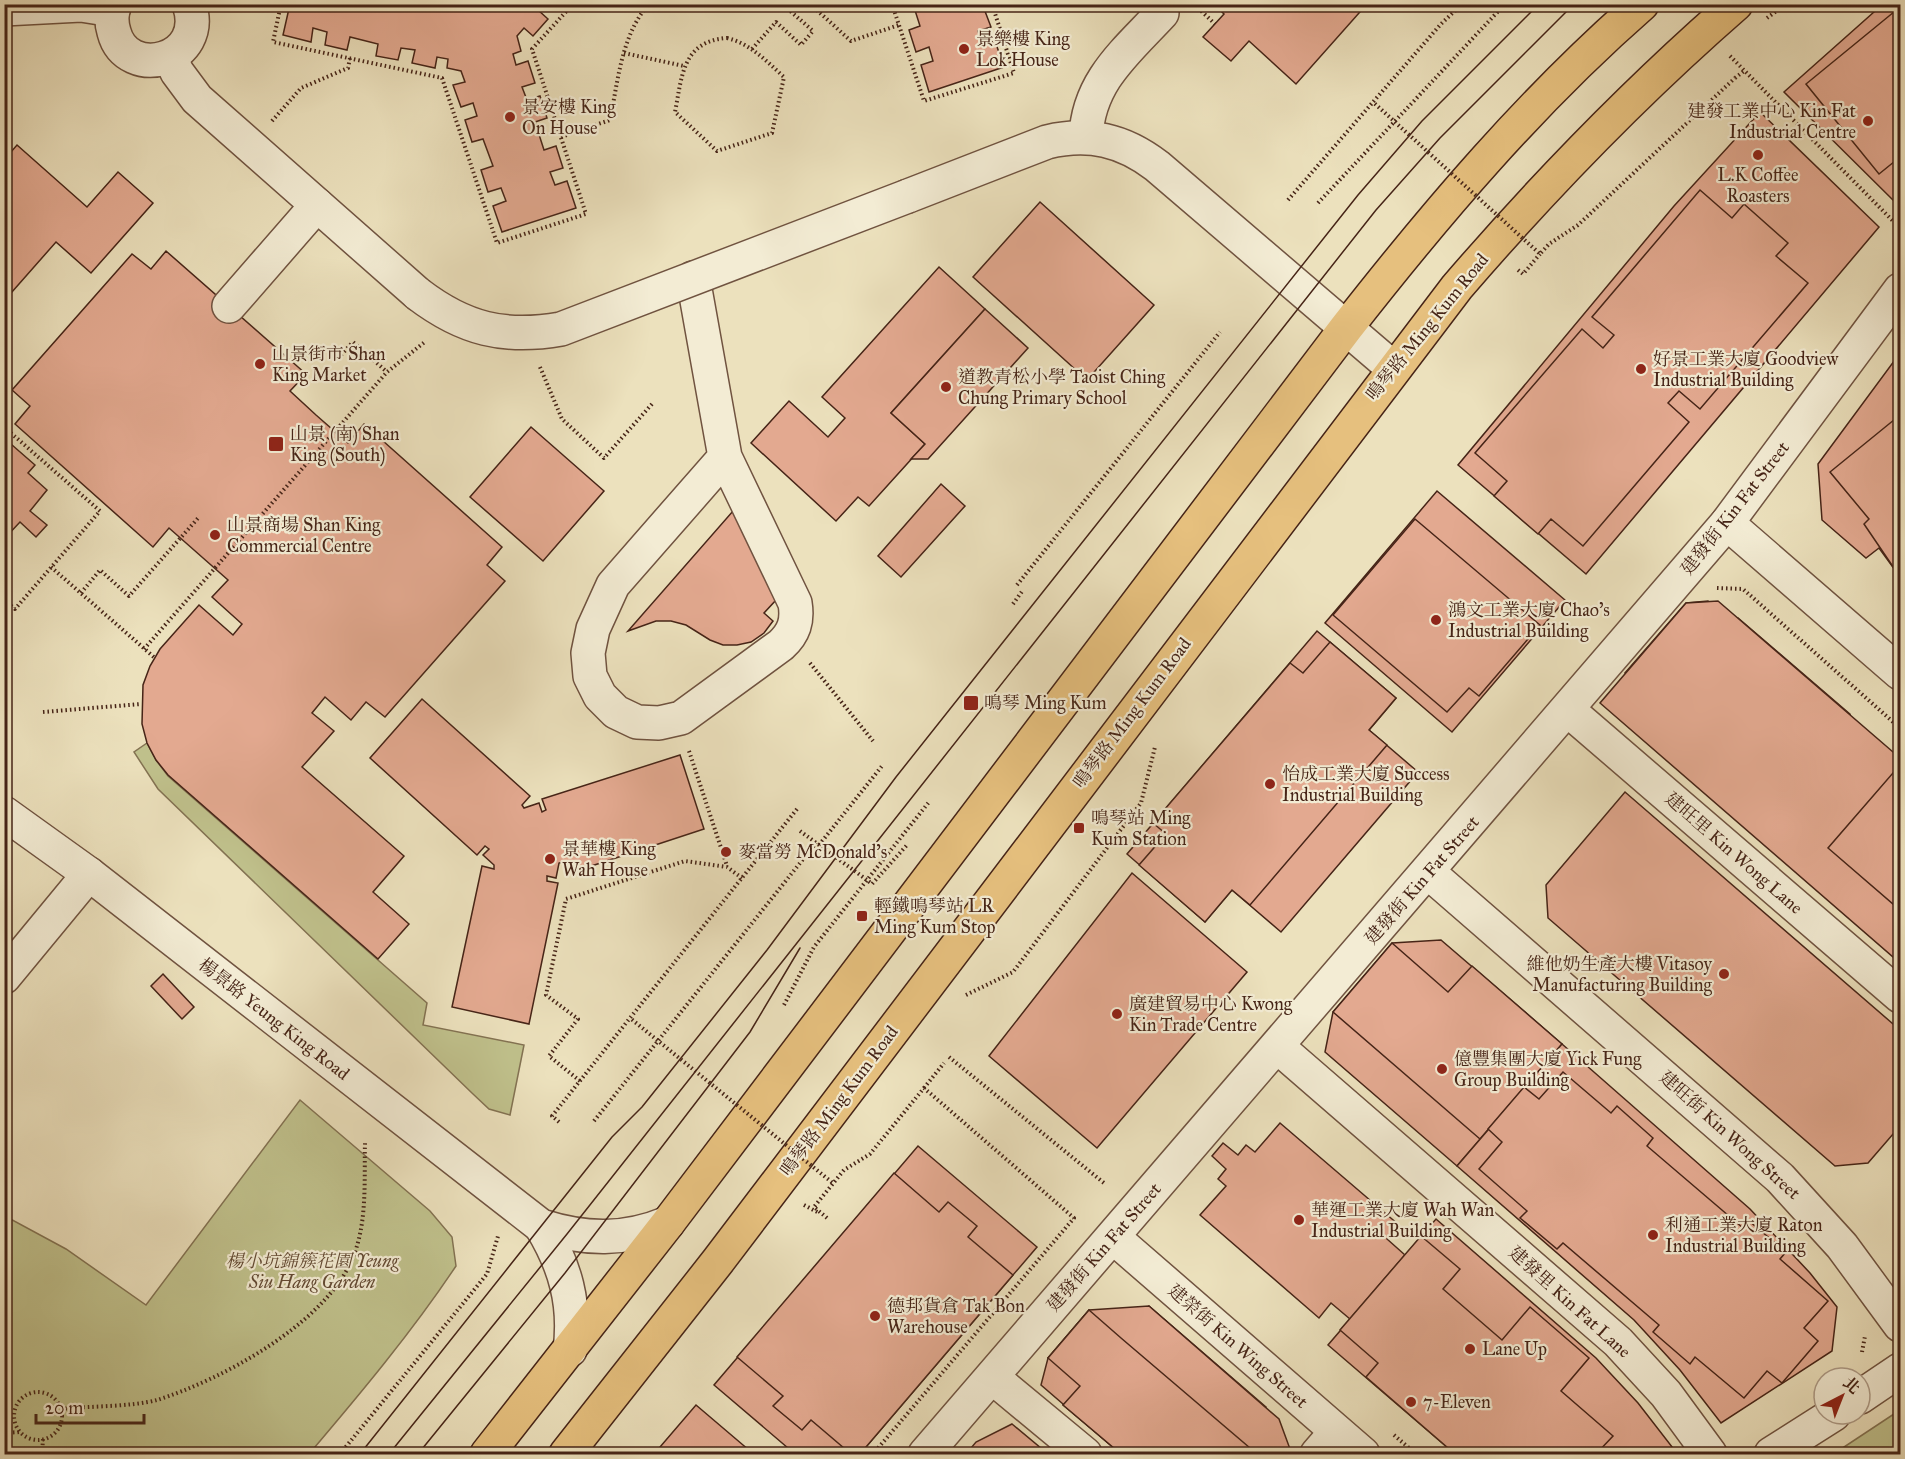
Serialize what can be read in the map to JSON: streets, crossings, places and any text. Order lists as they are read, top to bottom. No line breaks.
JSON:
{"streets":{"main road":["鳴琴路 Ming Kum Road"],"street":["建發街 Kin Fat Street","建旺里 Kin Wong Lane","楊景路 Yeung King Road","建旺街 Kin Wong Street","建發里 Kin Fat Lane","建榮街 Kin Wing Street"]},"crossings":[["建發街 Kin Fat Street","建旺里 Kin Wong Lane"],["建發街 Kin Fat Street","建旺街 Kin Wong Street"],["建發街 Kin Fat Street","建發里 Kin Fat Lane"],["建發街 Kin Fat Street","建榮街 Kin Wing Street"]],"parks":["楊小坑錦簇花園 Yeung Siu Hang Garden"],"places":{"other":["景樂樓 King Lok House","景安樓 King On House","建發工業中心 Kin Fat Industrial Centre","L.K Coffee Roasters","山景街市 Shan King Market","好景工業大廈 Goodview Industrial Building","道教青松小學 Taoist Ching Chung Primary School","山景商場 Shan King Commercial Centre","鴻文工業大廈 Chao's Industrial Building","怡成工業大廈 Success Industrial Building","麥當勞 McDonald's","景華樓 King Wah House","維他奶生產大樓 Vitasoy Manufacturing Building","廣建貿易中心 Kwong Kin Trade Centre","億豐集團大廈 Yick Fung Group Building","華運工業大廈 Wah Wan Industrial Building","利通工業大廈 Raton Industrial Building","德邦貨倉 Tak Bon Warehouse","Lane Up","7-Eleven"],"transit":["山景 (南) Shan King (South)","鳴琴 Ming Kum","鳴琴站 Ming Kum Station","輕鐵鳴琴站 LR Ming Kum Stop"]},"scale_bar":"20 m","north":"top right"}
